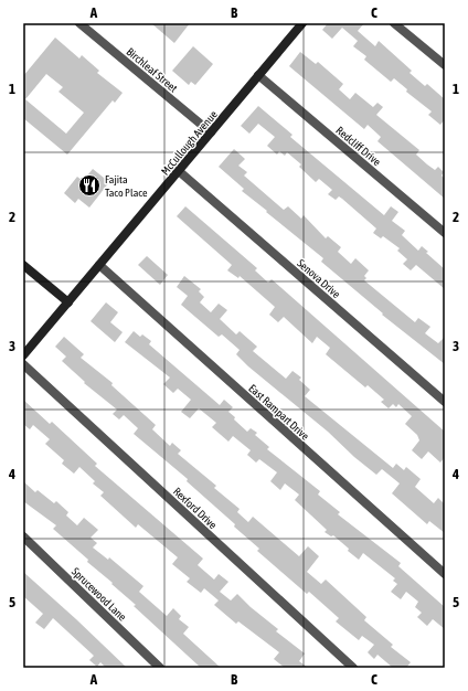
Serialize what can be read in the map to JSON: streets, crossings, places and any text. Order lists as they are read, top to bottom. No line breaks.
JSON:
{"streets":{"main road":["McCullough Avenue"],"street":["Birchleaf Street","Redcliff Drive","Senova Drive","East Rampart Drive","Rexford Drive","Sprucewood Lane"]},"crossings":[["Birchleaf Street","McCullough Avenue"],["McCullough Avenue","Redcliff Drive"],["McCullough Avenue","Senova Drive"],["McCullough Avenue","East Rampart Drive"]],"places":{"restaurant":["Fajita Taco Place"]},"grid":{"columns":["A","B","C"],"rows":["1","2","3","4","5"]}}
